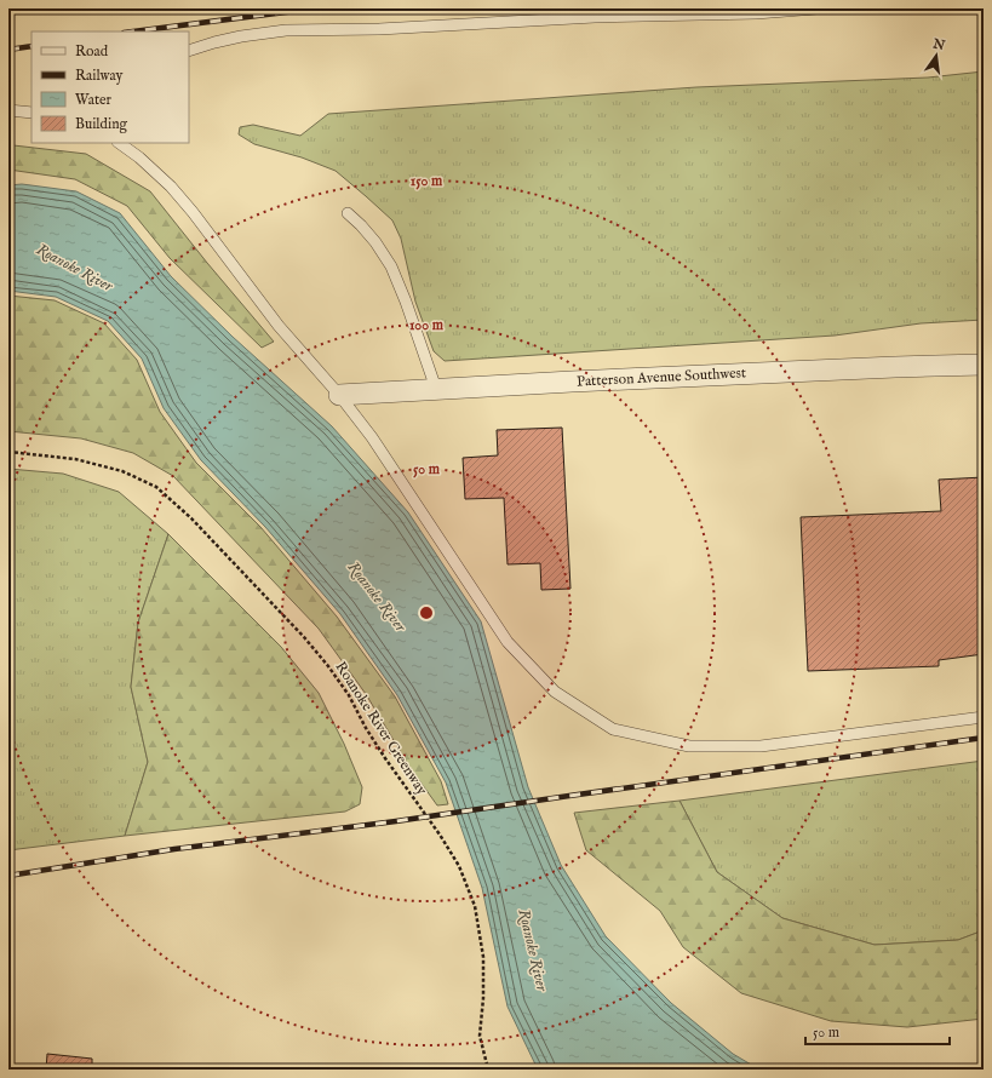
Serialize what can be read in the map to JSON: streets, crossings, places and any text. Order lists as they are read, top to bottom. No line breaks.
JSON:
{"streets":{"street":["Patterson Avenue Southwest"],"path":["Roanoke River Greenway"]},"water":["Roanoke River"],"legend":["Road","Railway","Water","Building"],"scale_bar":"50 m","north":"top","rings":["150 m","100 m","50 m"]}
